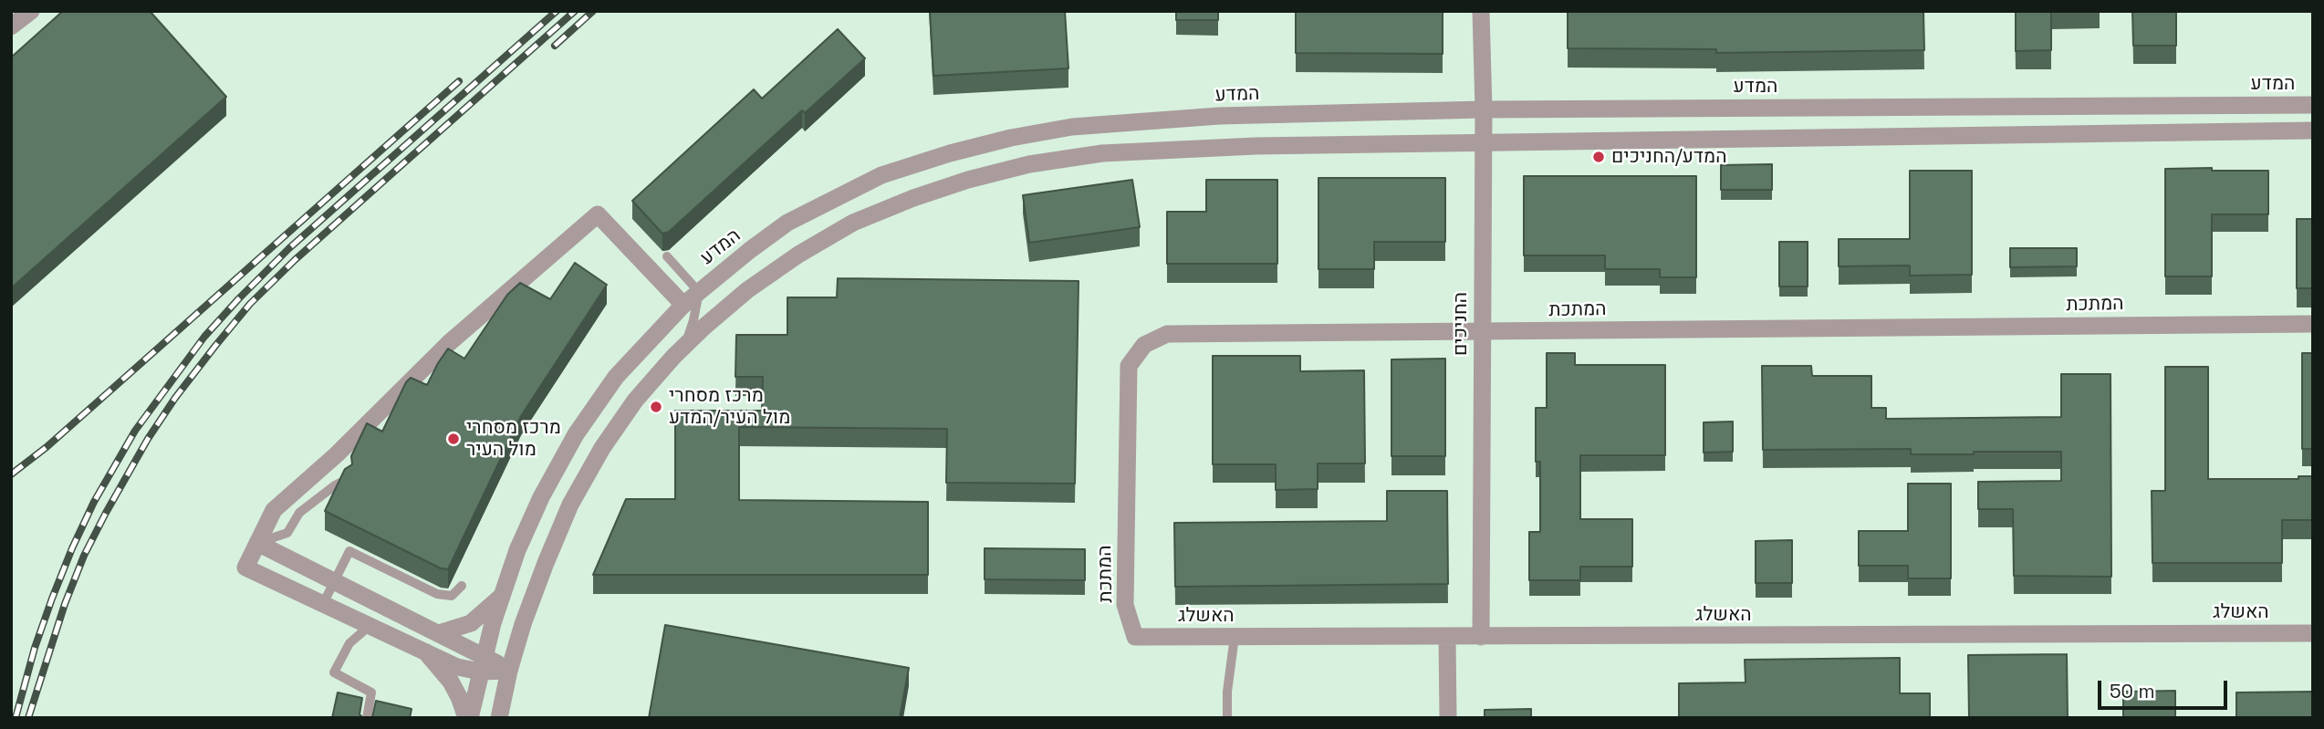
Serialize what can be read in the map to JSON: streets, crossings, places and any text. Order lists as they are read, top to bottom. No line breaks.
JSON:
{"streets":{"street":["המדע","המתכת","החניכים","האשלג"]},"crossings":[["המדע","החניכים"],["המתכת","החניכים"],["המתכת","האשלג"],["החניכים","האשלג"]],"places":["המדע/החניכים","מרכז מסחרי מול העיר/המדע","מרכז מסחרי מול העיר"],"scale_bar":"50 m"}
